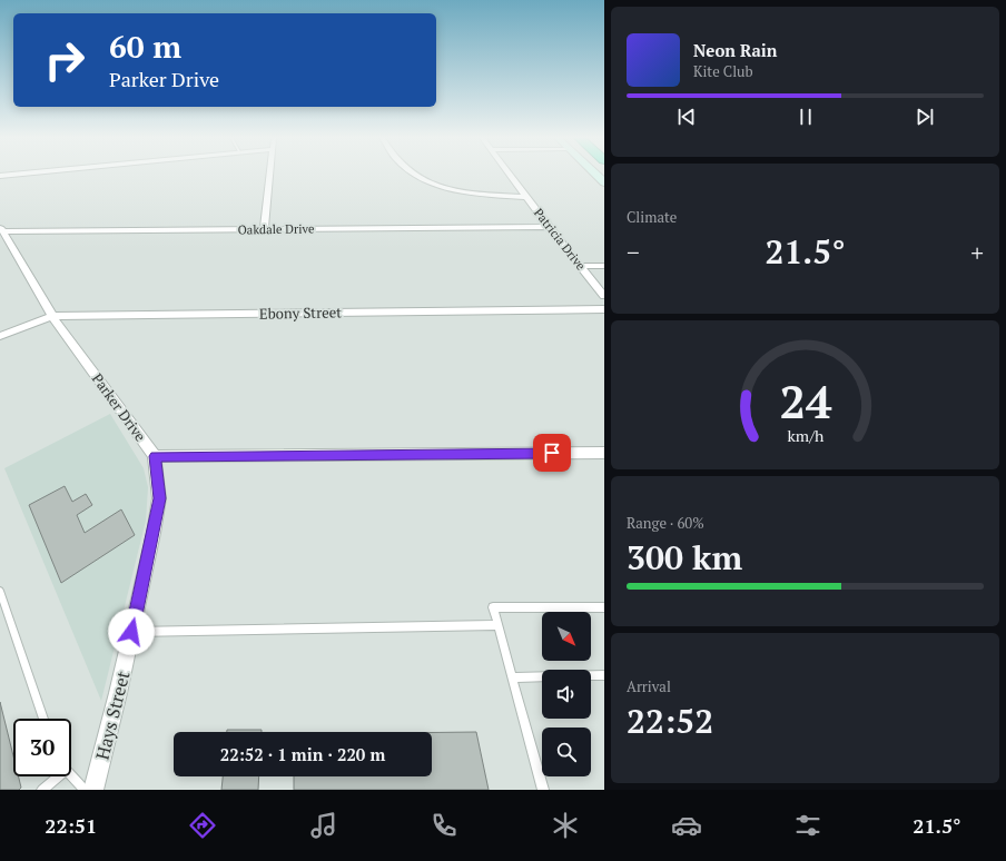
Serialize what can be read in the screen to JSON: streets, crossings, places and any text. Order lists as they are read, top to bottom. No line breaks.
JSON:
{"streets":{"street":["Oakdale Drive","Patricia Drive","Ebony Street","Parker Drive","Hays Street"]},"crossings":[["Oakdale Drive","Patricia Drive"],["Oakdale Drive","Parker Drive"],["Ebony Street","Parker Drive"],["Parker Drive","Hays Street"]],"north":"bottom right","page":{"turn":["60 m","Parker Drive"],"song":["Neon Rain","Kite Club"],"tile":["Climate",["Range · 60%","300 km"],["Arrival","22:52"]],"heat":["−","21.5°","+"],"limit":"30","trip":"22:52 · 1 min · 220 m","tabs":["22:51","21.5°"],"gauge":["24","km/h"]}}
